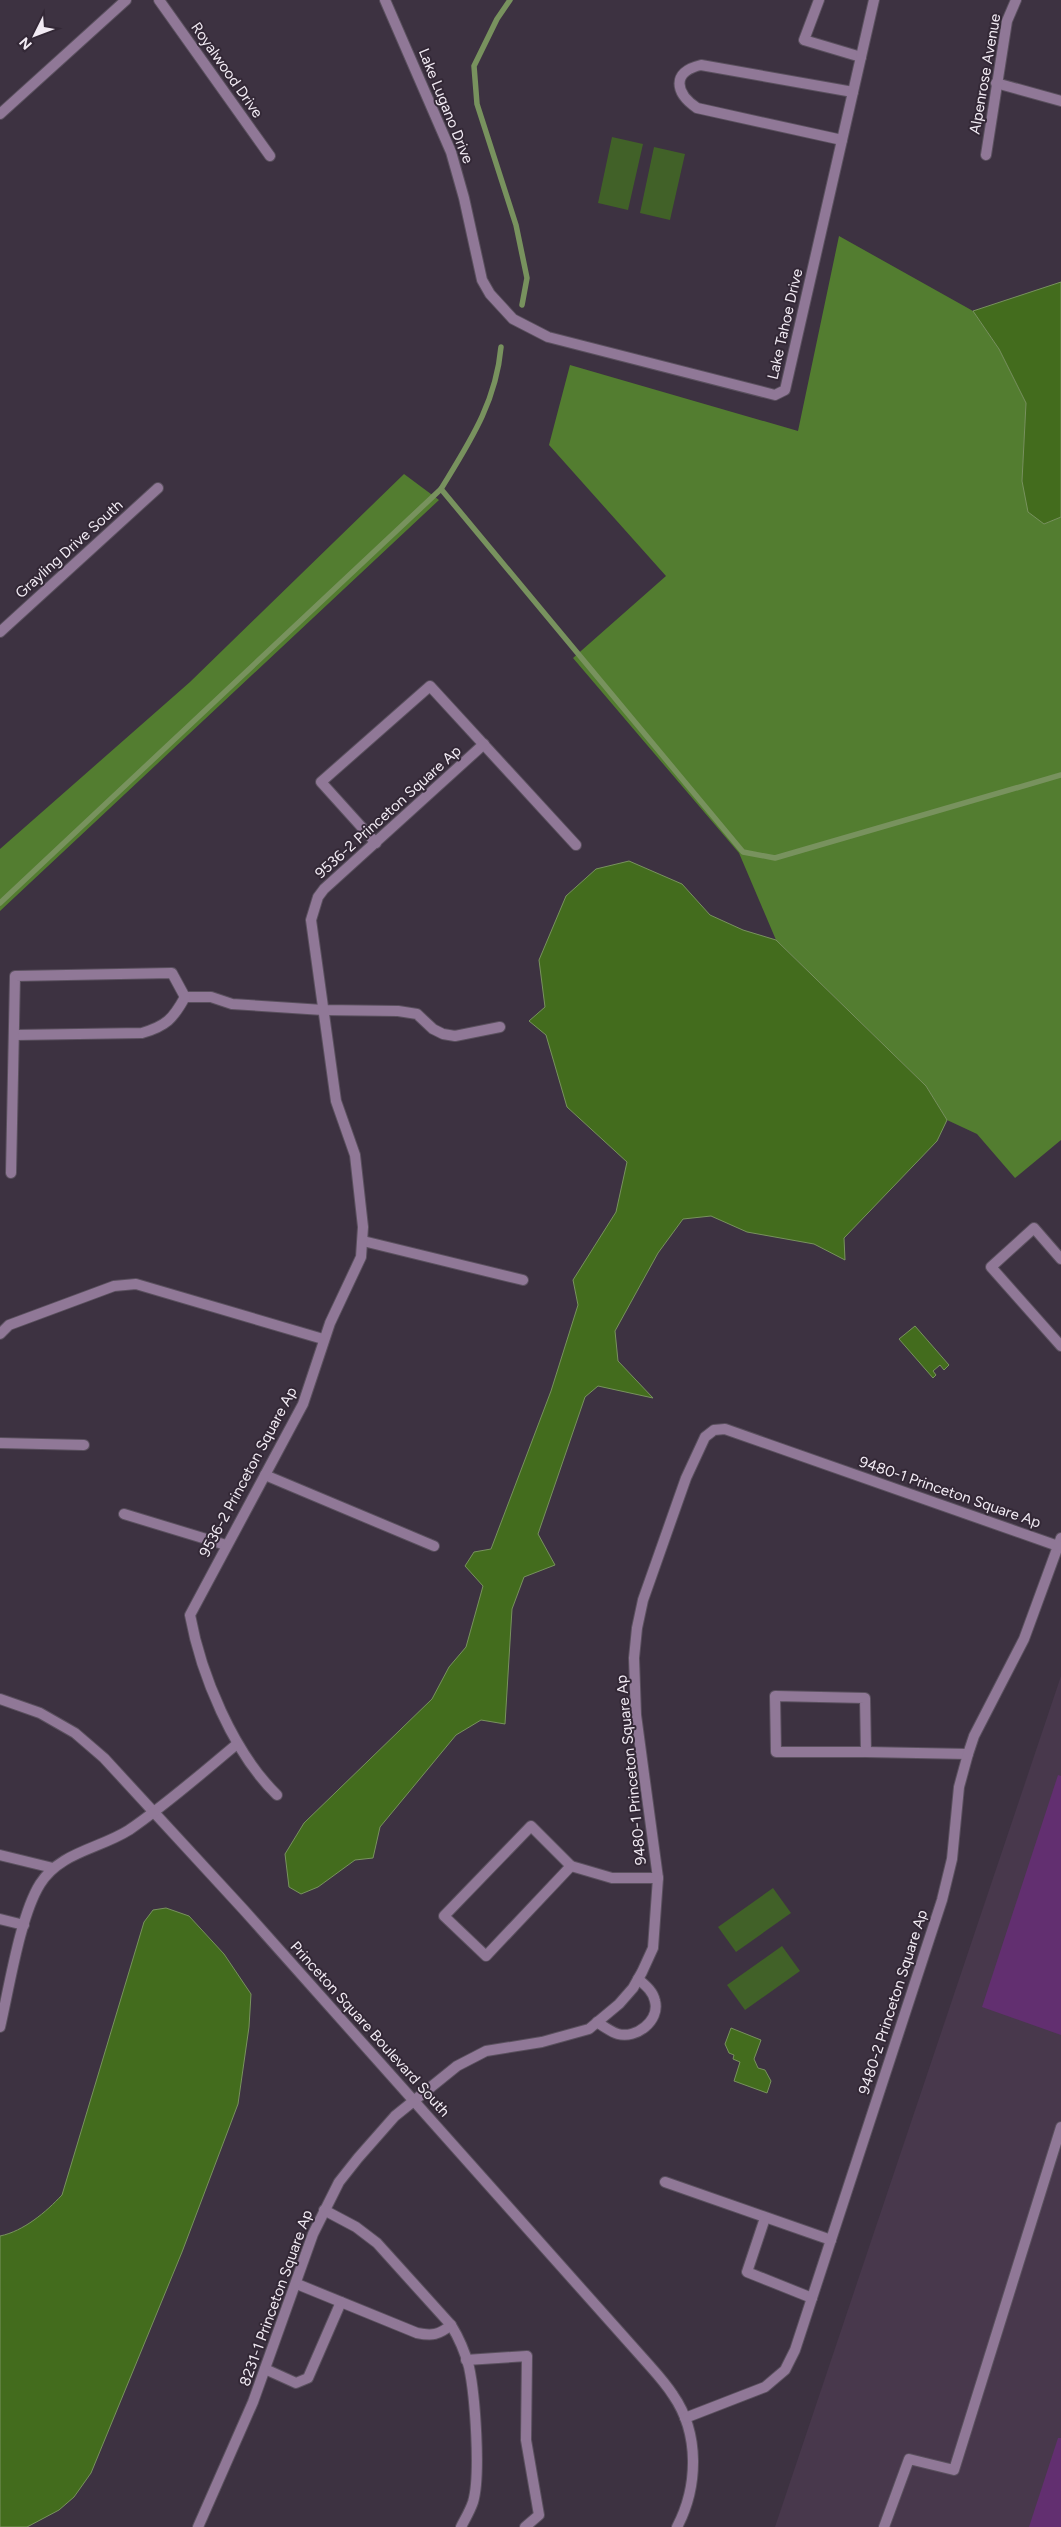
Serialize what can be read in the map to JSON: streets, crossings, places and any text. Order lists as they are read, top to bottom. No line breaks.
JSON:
{"streets":{"street":["Royalwood Drive","Alpenrose Avenue","Lake Lugano Drive","Lake Tahoe Drive","Grayling Drive South","9536-2 Princeton Square Ap","9480-1 Princeton Square Ap","9480-2 Princeton Square Ap","Princeton Square Boulevard South","8231-1 Princeton Square Ap"]},"crossings":[["Lake Lugano Drive","Lake Tahoe Drive"],["9480-1 Princeton Square Ap","9480-2 Princeton Square Ap"],["9480-1 Princeton Square Ap","Princeton Square Boulevard South"],["9480-1 Princeton Square Ap","8231-1 Princeton Square Ap"],["9480-2 Princeton Square Ap","Princeton Square Boulevard South"],["Princeton Square Boulevard South","8231-1 Princeton Square Ap"]],"north":"bottom left"}
